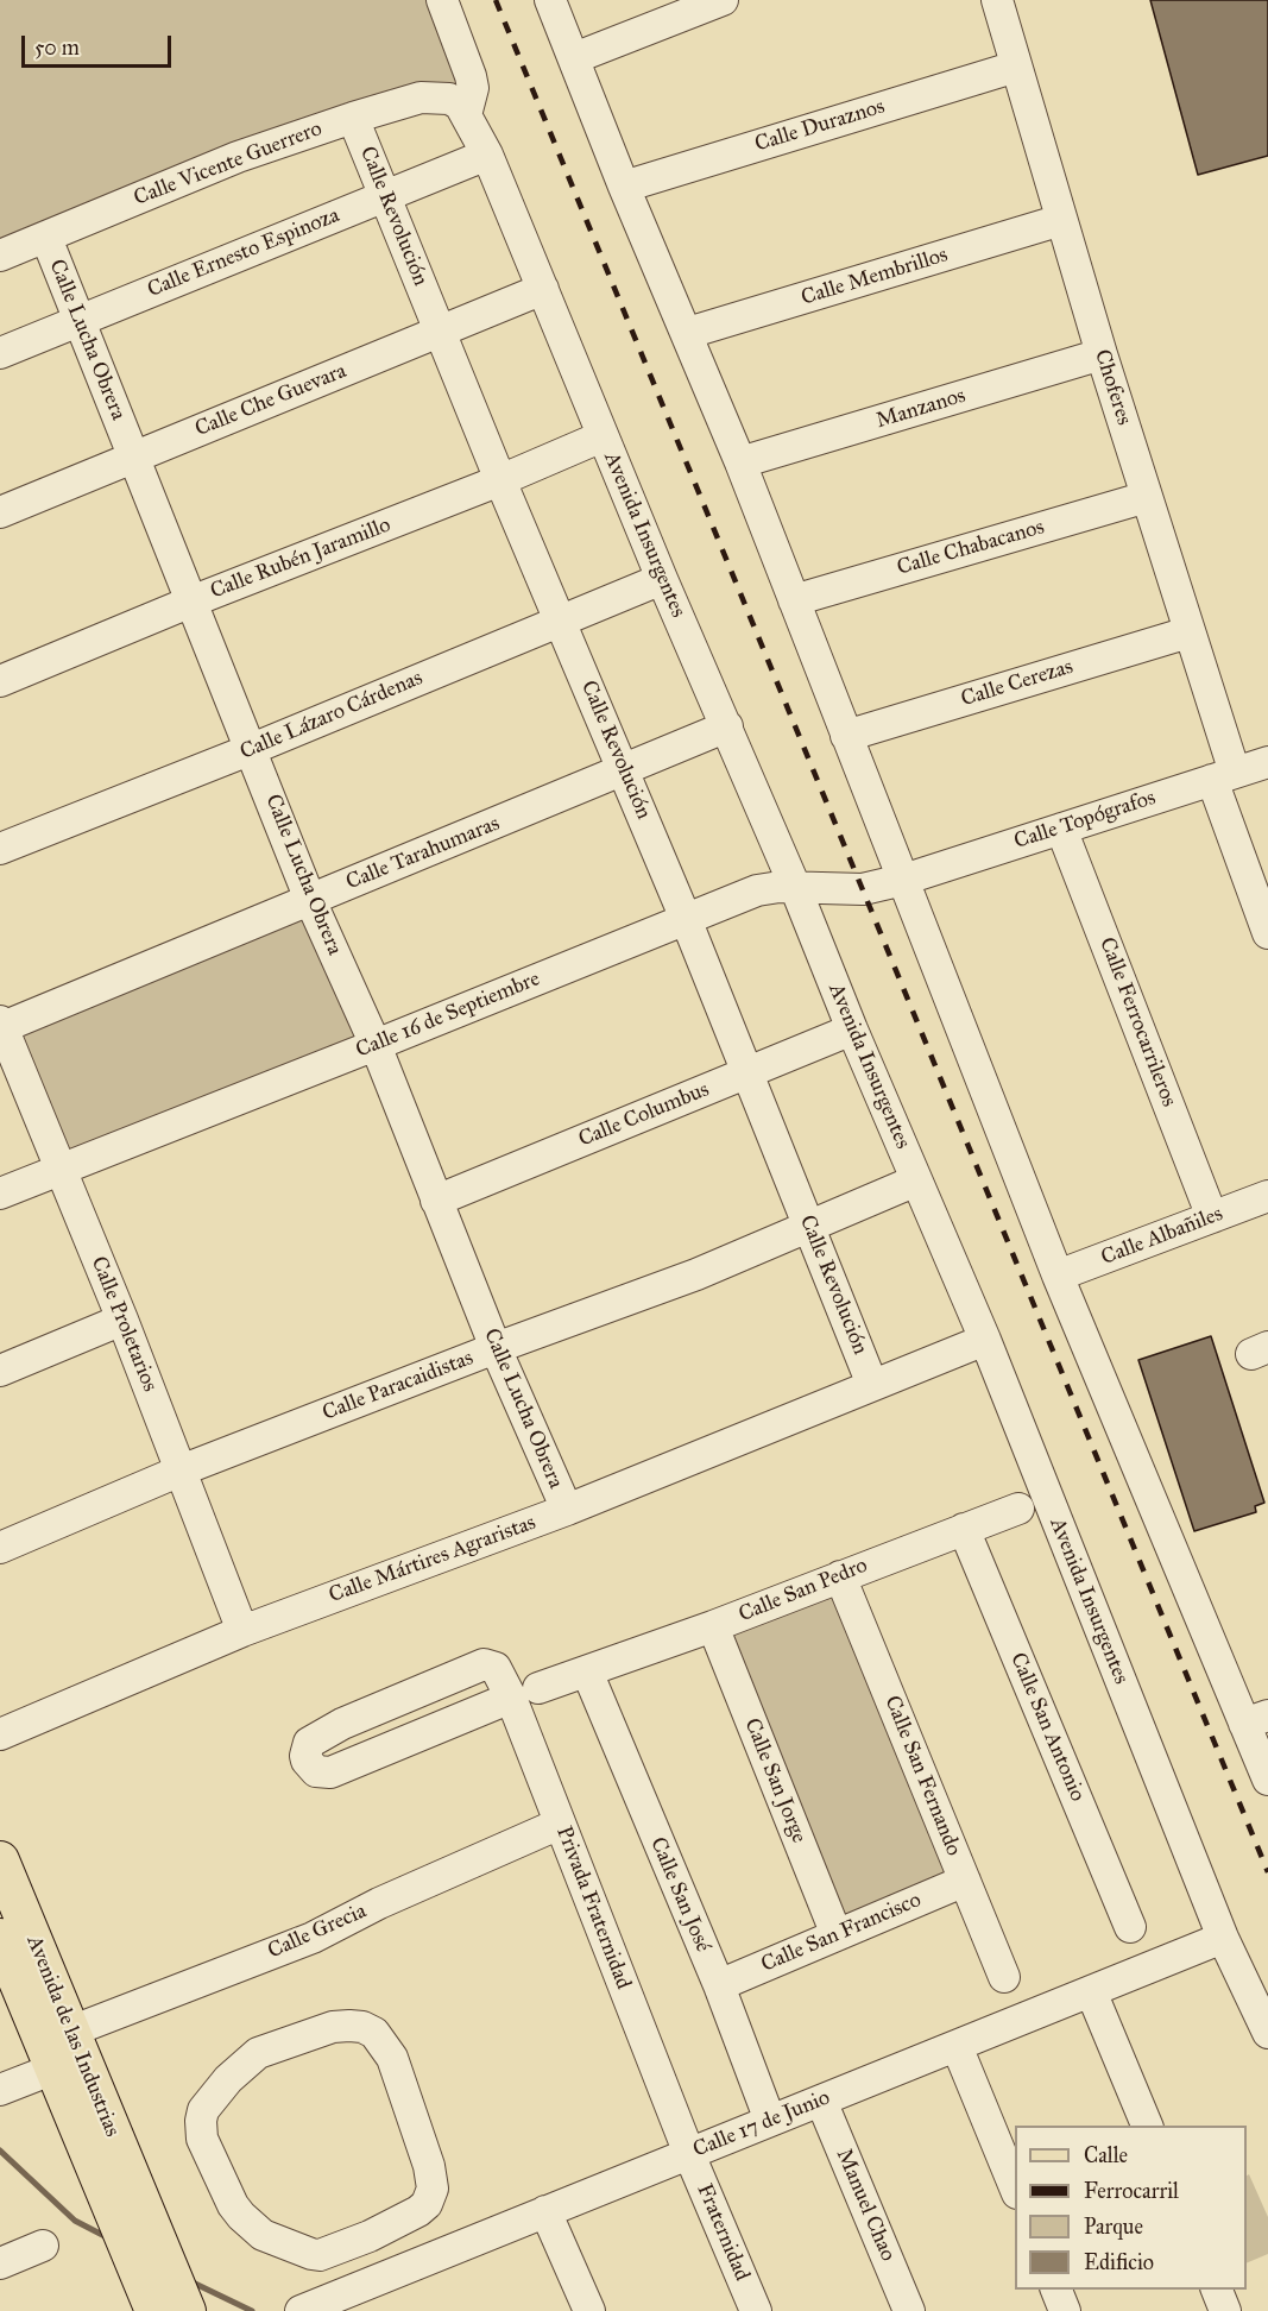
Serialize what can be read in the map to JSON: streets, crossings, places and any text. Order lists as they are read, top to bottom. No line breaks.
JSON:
{"streets":{"main road":["Avenida de las Industrias"],"street":["Calle Duraznos","Calle Vicente Guerrero","Calle Revolución","Calle Ernesto Espinoza","Calle Membrillos","Calle Lucha Obrera","Choferes","Calle Che Guevara","Manzanos","Avenida Insurgentes","Calle Chabacanos","Calle Rubén Jaramillo","Calle Cerezas","Calle Lázaro Cárdenas","Calle Topógrafos","Calle Tarahumaras","Calle 16 de Septiembre","Calle Ferrocarrileros","Calle Columbus","Calle Albañiles","Calle Proletarios","Calle Paracaidistas","Calle Mártires Agraristas","Calle San Pedro","Calle San Antonio","Calle San Fernando","Calle San Jorge","Calle San José","Privada Fraternidad","Calle Grecia","Calle San Francisco","Calle 17 de Junio","Manuel Chao","Fraternidad"]},"crossings":[["Calle Duraznos","Choferes"],["Calle Vicente Guerrero","Calle Revolución"],["Calle Vicente Guerrero","Calle Lucha Obrera"],["Calle Vicente Guerrero","Avenida Insurgentes"],["Calle Revolución","Calle Ernesto Espinoza"],["Calle Revolución","Calle Che Guevara"],["Calle Revolución","Calle Rubén Jaramillo"],["Calle Revolución","Calle Lázaro Cárdenas"],["Calle Revolución","Calle Tarahumaras"],["Calle Revolución","Calle 16 de Septiembre"],["Calle Revolución","Calle Columbus"],["Calle Revolución","Calle Paracaidistas"],["Calle Revolución","Calle Mártires Agraristas"],["Calle Ernesto Espinoza","Calle Lucha Obrera"],["Calle Ernesto Espinoza","Avenida Insurgentes"],["Calle Membrillos","Choferes"],["Calle Lucha Obrera","Calle Che Guevara"],["Calle Lucha Obrera","Calle Rubén Jaramillo"],["Calle Lucha Obrera","Calle Lázaro Cárdenas"],["Calle Lucha Obrera","Calle Tarahumaras"],["Calle Lucha Obrera","Calle 16 de Septiembre"],["Calle Lucha Obrera","Calle Columbus"],["Calle Lucha Obrera","Calle Paracaidistas"],["Calle Lucha Obrera","Calle Mártires Agraristas"],["Choferes","Manzanos"],["Choferes","Calle Chabacanos"],["Choferes","Calle Cerezas"],["Choferes","Calle Topógrafos"],["Calle Che Guevara","Avenida Insurgentes"],["Avenida Insurgentes","Calle Rubén Jaramillo"],["Avenida Insurgentes","Calle Lázaro Cárdenas"],["Avenida Insurgentes","Calle Tarahumaras"],["Avenida Insurgentes","Calle 16 de Septiembre"],["Avenida Insurgentes","Calle Columbus"],["Avenida Insurgentes","Calle Paracaidistas"],["Avenida Insurgentes","Calle Mártires Agraristas"],["Avenida Insurgentes","Calle 17 de Junio"],["Calle Topógrafos","Calle 16 de Septiembre"],["Calle Topógrafos","Calle Ferrocarrileros"],["Calle Tarahumaras","Calle Proletarios"],["Calle 16 de Septiembre","Calle Proletarios"],["Calle Ferrocarrileros","Calle Albañiles"],["Calle Proletarios","Calle Paracaidistas"],["Calle Proletarios","Calle Mártires Agraristas"],["Calle San Pedro","Calle San Antonio"],["Calle San Pedro","Calle San Fernando"],["Calle San Pedro","Calle San Jorge"],["Calle San Pedro","Calle San José"],["Calle San Pedro","Privada Fraternidad"],["Calle San Fernando","Calle San Francisco"],["Calle San Jorge","Calle San Francisco"],["Calle San José","Calle San Francisco"],["Calle San José","Calle 17 de Junio"],["Privada Fraternidad","Calle Grecia"],["Privada Fraternidad","Calle 17 de Junio"],["Privada Fraternidad","Fraternidad"],["Calle Grecia","Avenida de las Industrias"],["Calle 17 de Junio","Manuel Chao"],["Calle 17 de Junio","Fraternidad"]],"legend":["Calle","Ferrocarril","Parque","Edificio"],"scale_bar":"50 m"}
